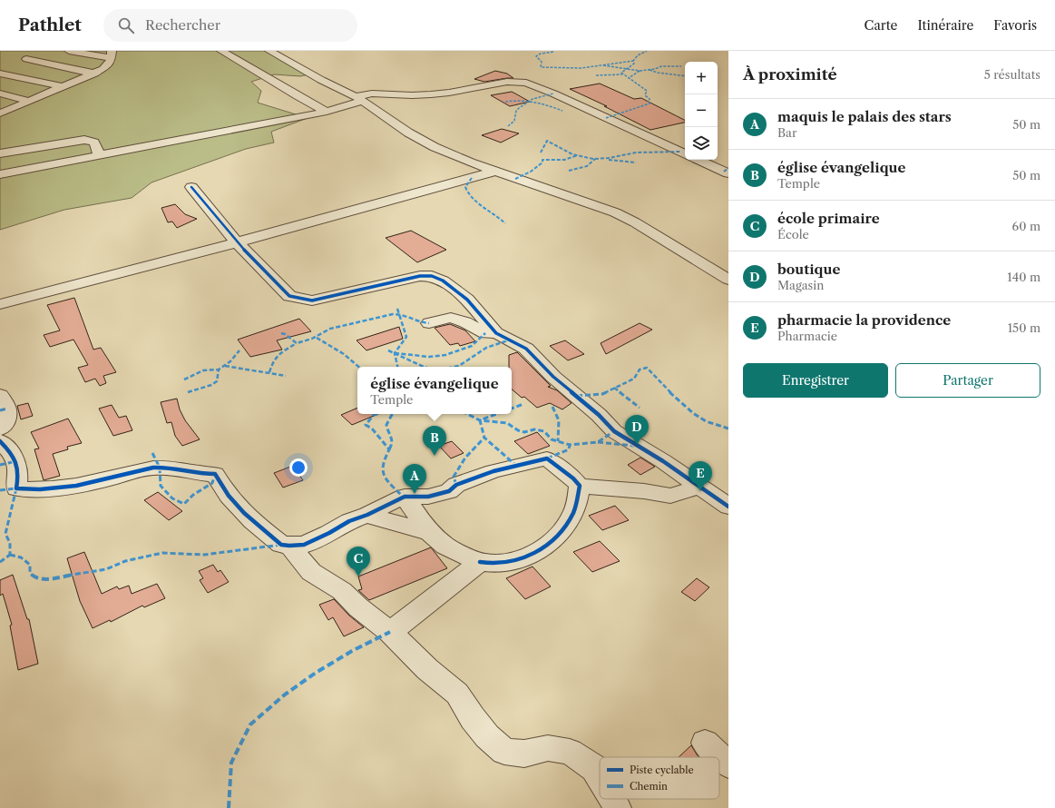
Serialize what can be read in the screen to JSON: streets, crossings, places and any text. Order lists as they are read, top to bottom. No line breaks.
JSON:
{"legend":["Piste cyclable","Chemin"],"page":{"header":"Pathlet","search":"Rechercher","nav":["Carte","Itinéraire","Favoris"],"heading":["À proximité","5 résultats"],"map_buttons":["+","−"],"list":[{"mark":"A","name":"maquis le palais des stars","note":"Bar","value":"50 m"},{"mark":"B","name":"église évangelique","note":"Temple","value":"50 m"},{"mark":"C","name":"école primaire","note":"École","value":"60 m"},{"mark":"D","name":"boutique","note":"Magasin","value":"140 m"},{"mark":"E","name":"pharmacie la providence","note":"Pharmacie","value":"150 m"}],"buttons":["Enregistrer","Partager"],"popup":["église évangelique","Temple"],"pins":["D","B","E","A","C"]}}
